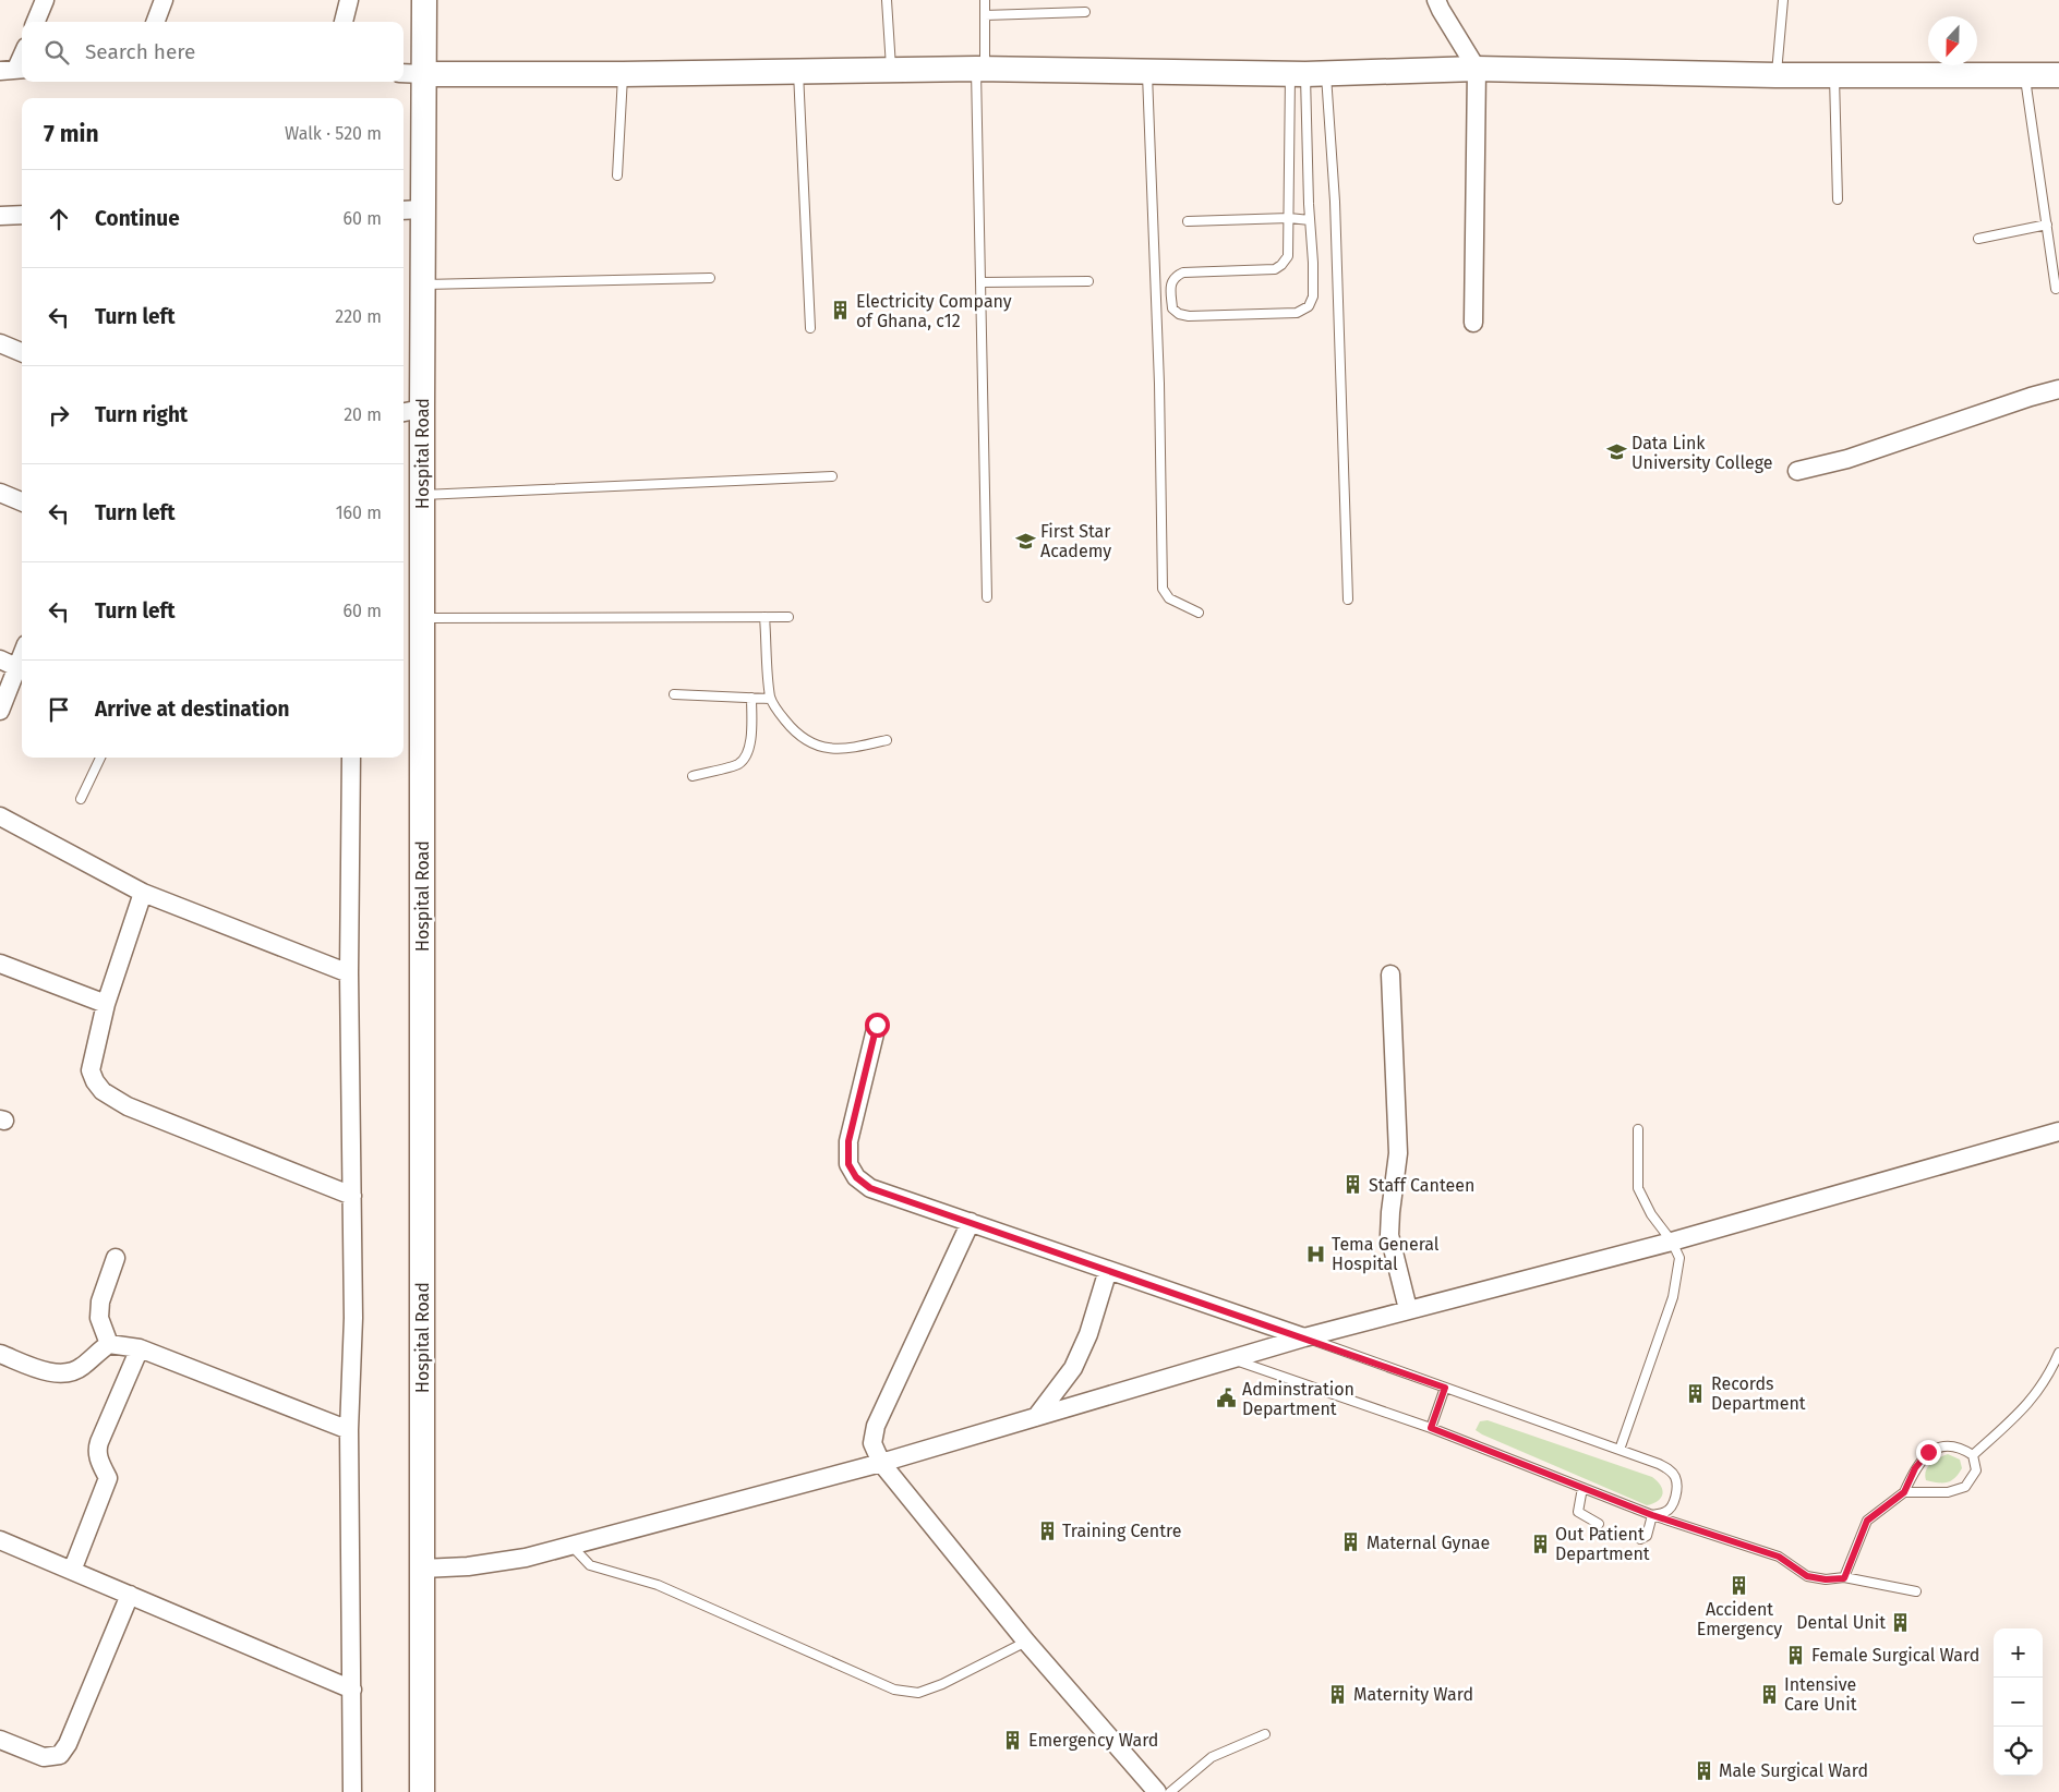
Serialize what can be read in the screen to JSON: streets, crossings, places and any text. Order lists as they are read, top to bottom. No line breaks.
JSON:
{"streets":{"main road":["Hospital Road"]},"places":{"building":["Electricity Company of Ghana, c12","Staff Canteen","Records Department","Training Centre","Maternal Gynae","Out Patient Department","Accident Emergency","Dental Unit","Female Surgical Ward","Maternity Ward","Intensive Care Unit","Emergency Ward","Male Surgical Ward"],"school or university":["Data Link University College","First Star Academy"],"hospital":["Tema General Hospital"],"public building":["Adminstration Department"]},"north":"bottom","page":{"search":"Search here","heading":["7 min","Walk · 520 m"],"list":[["Continue","60 m"],["Turn left","220 m"],["Turn right","20 m"],["Turn left","160 m"],["Turn left","60 m"],"Arrive at destination"],"map_buttons":["+","−"]}}
